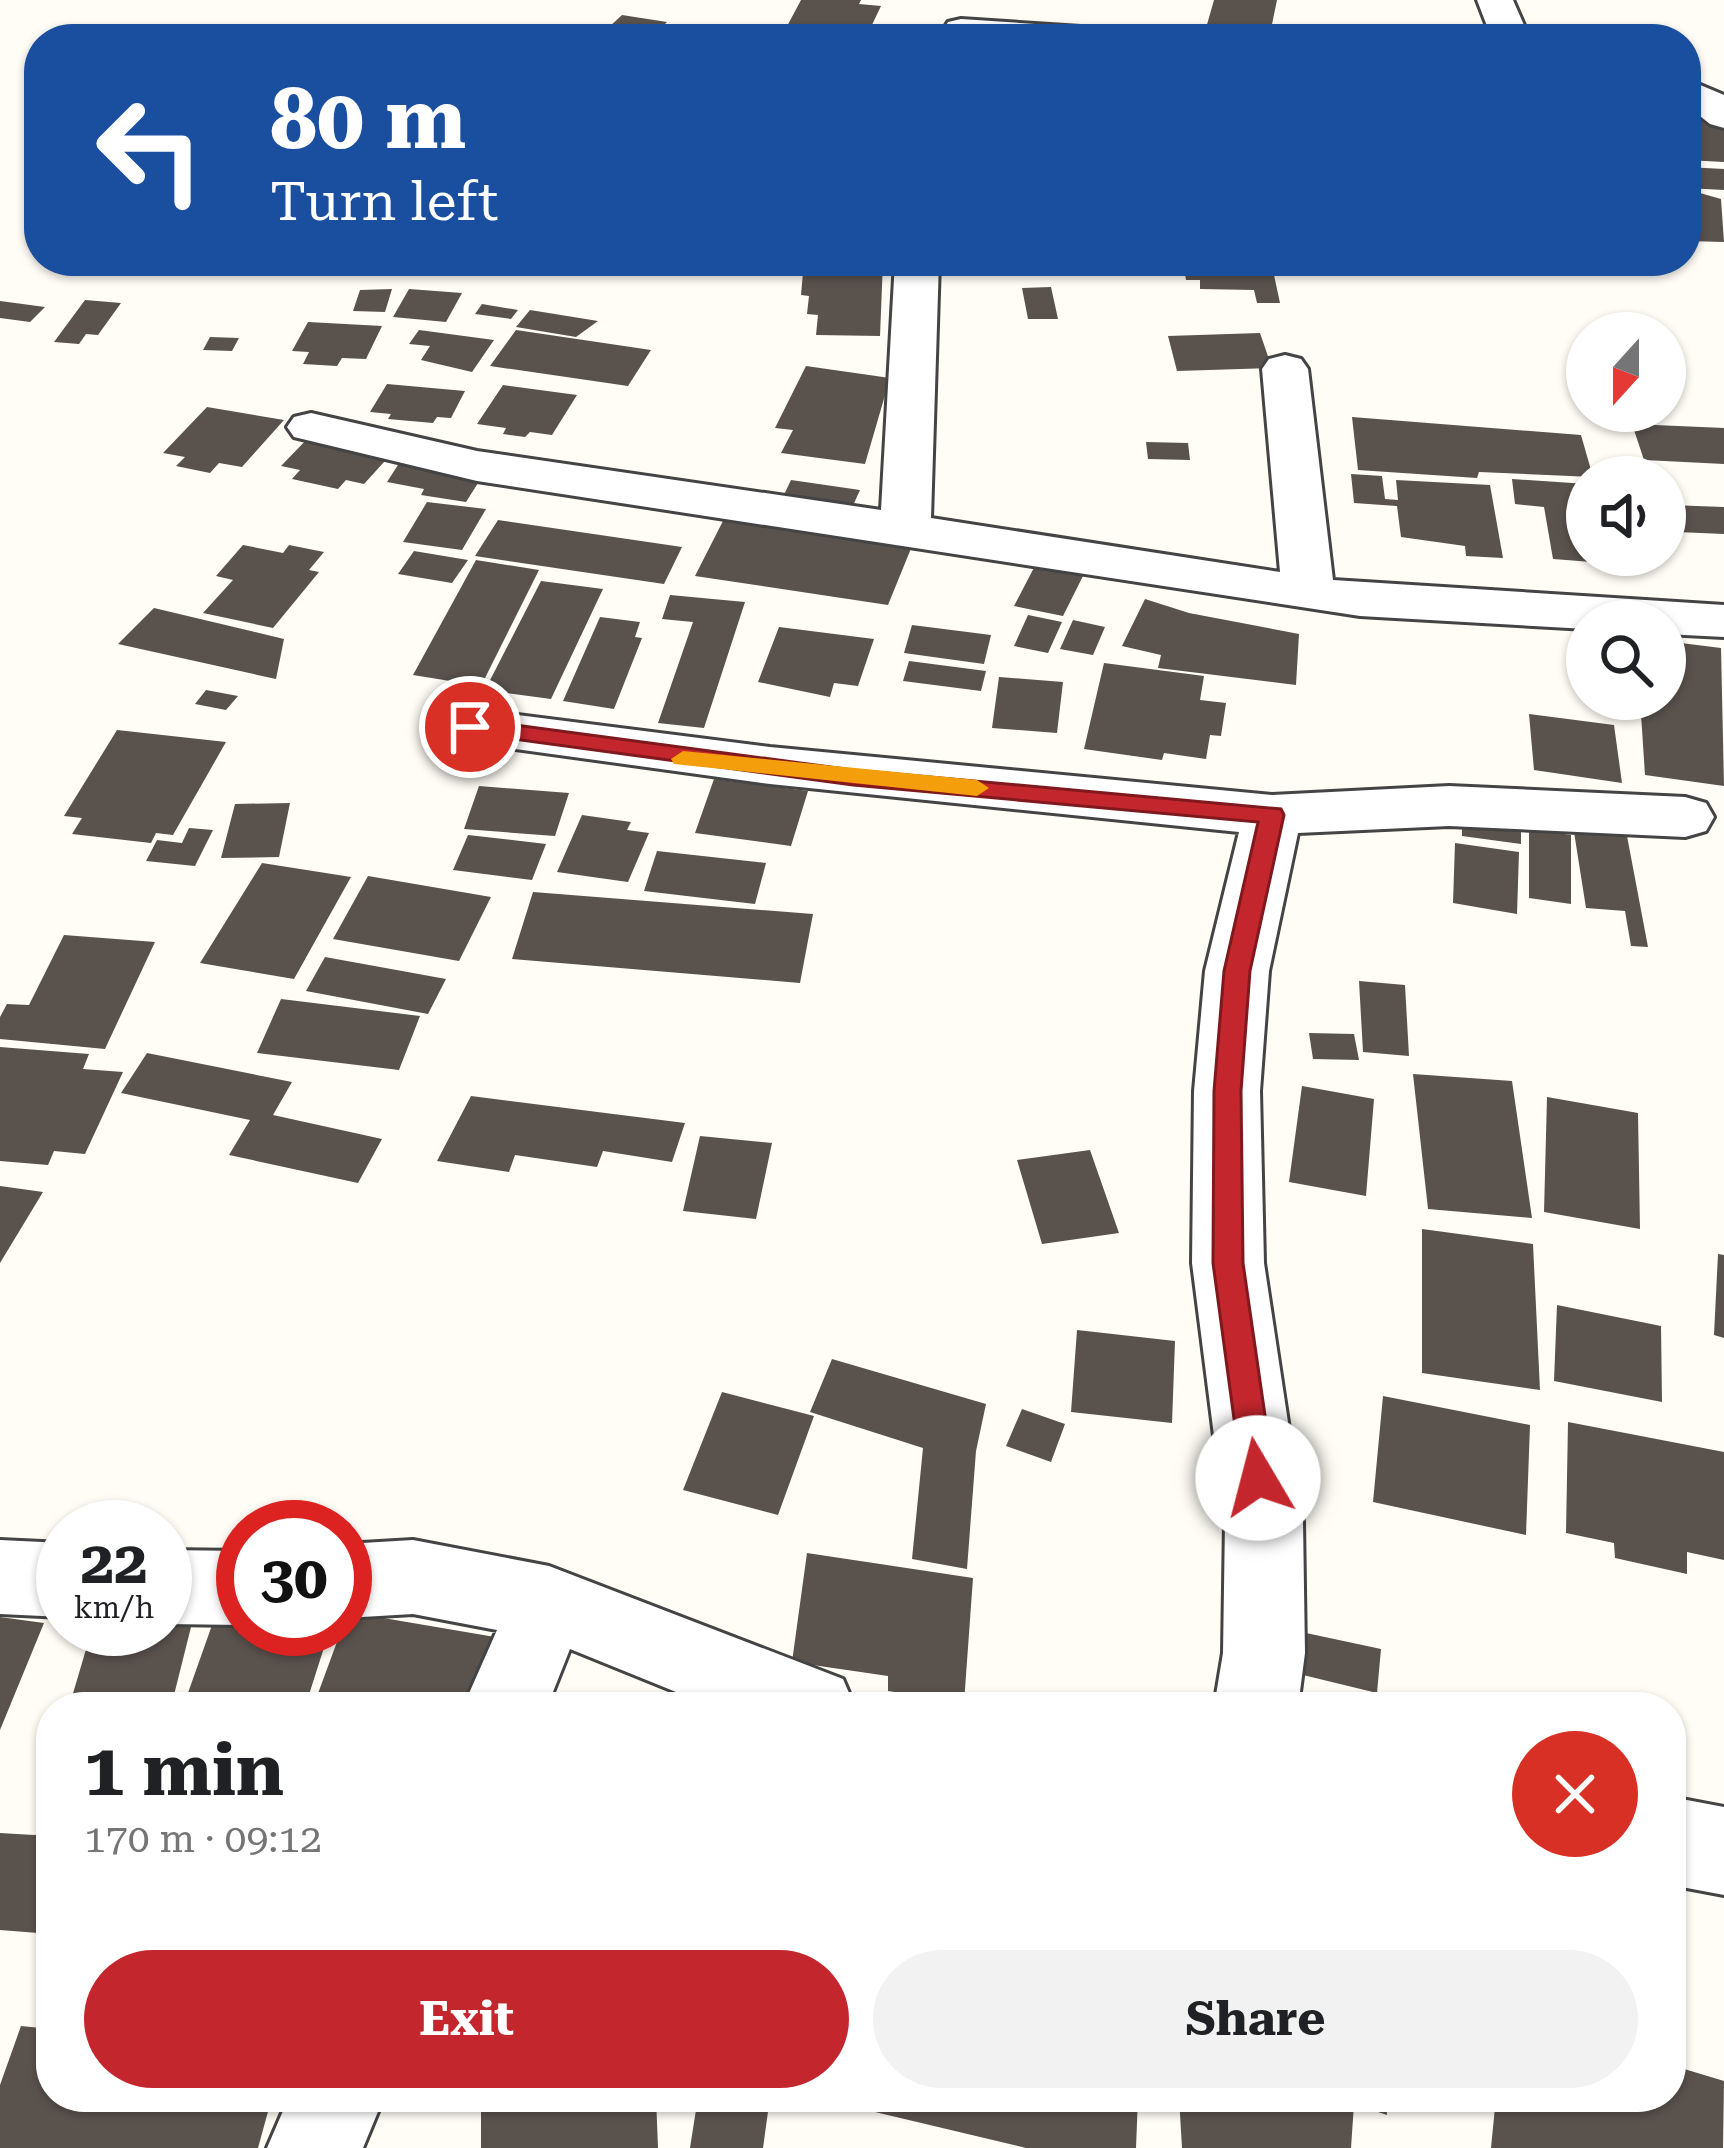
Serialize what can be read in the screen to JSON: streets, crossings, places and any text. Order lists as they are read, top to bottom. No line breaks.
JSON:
{"north":"bottom","page":{"turn":["80 m","Turn left"],"speed":"22 km/h","limit":"30","heading":["1 min","170 m · 09:12"],"buttons":["Exit","Share"]}}
